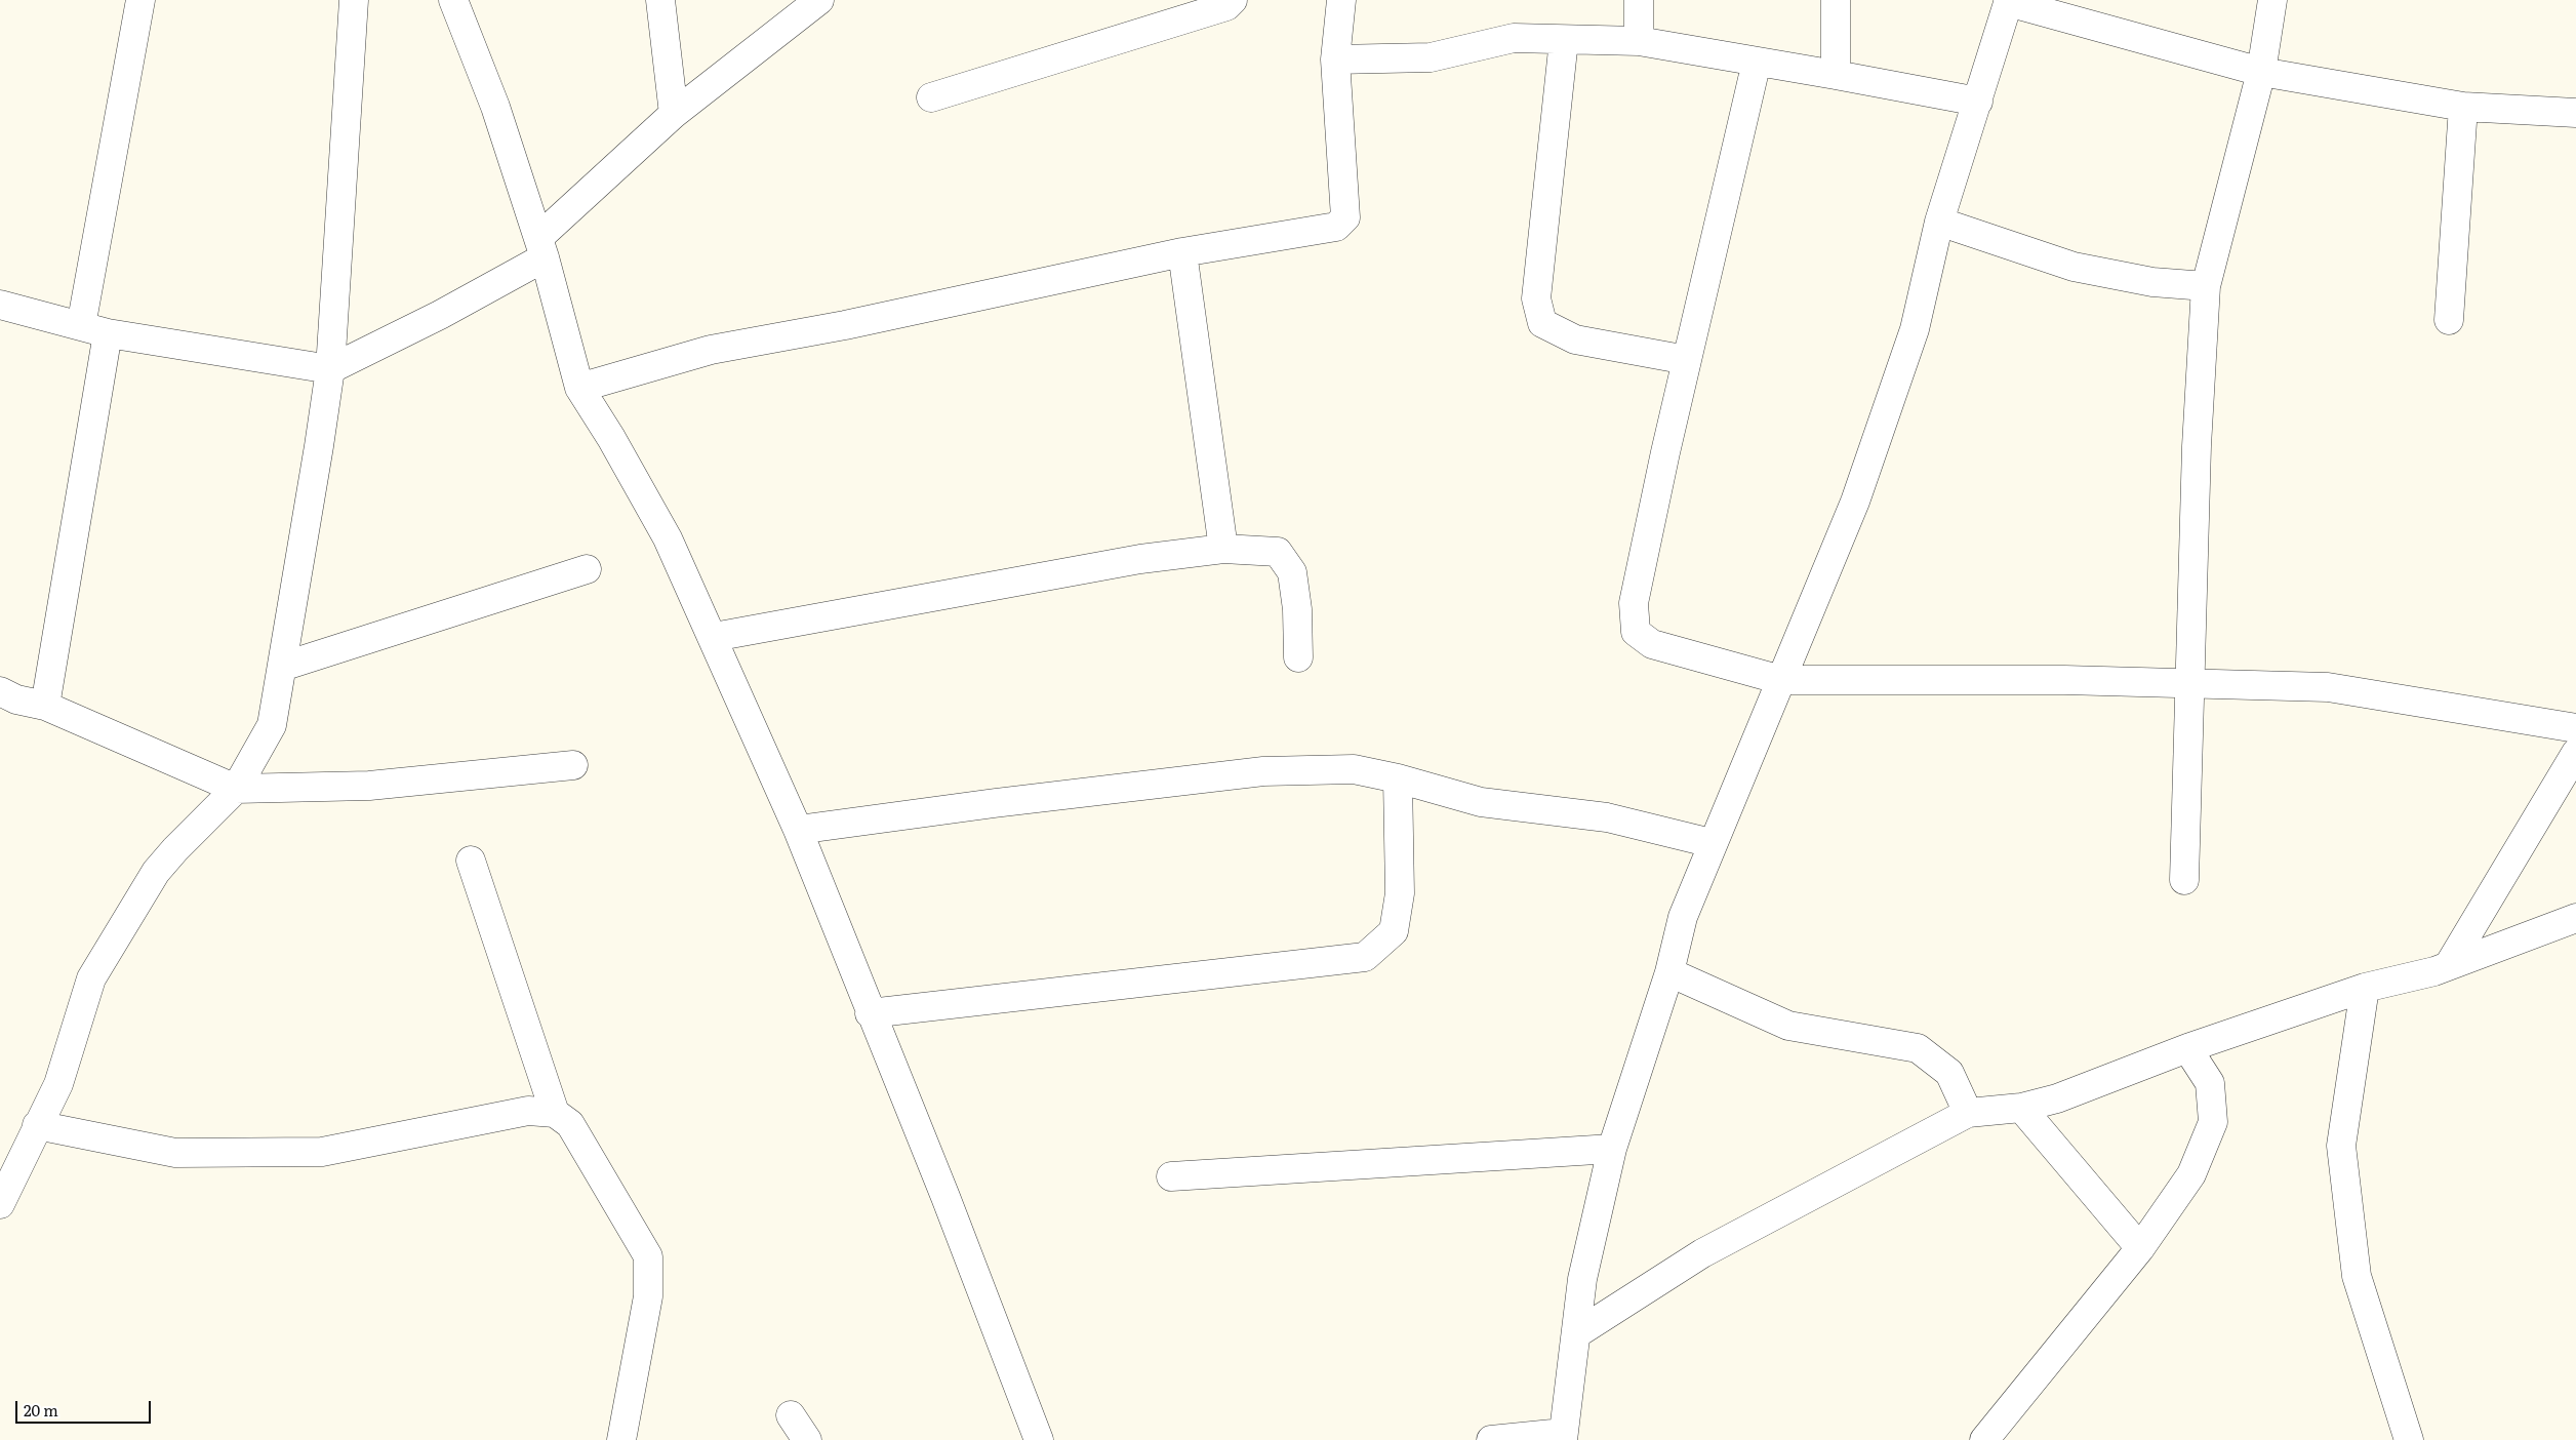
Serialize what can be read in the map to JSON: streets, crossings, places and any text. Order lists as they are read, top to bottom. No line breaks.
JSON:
{"scale_bar":"20 m"}
